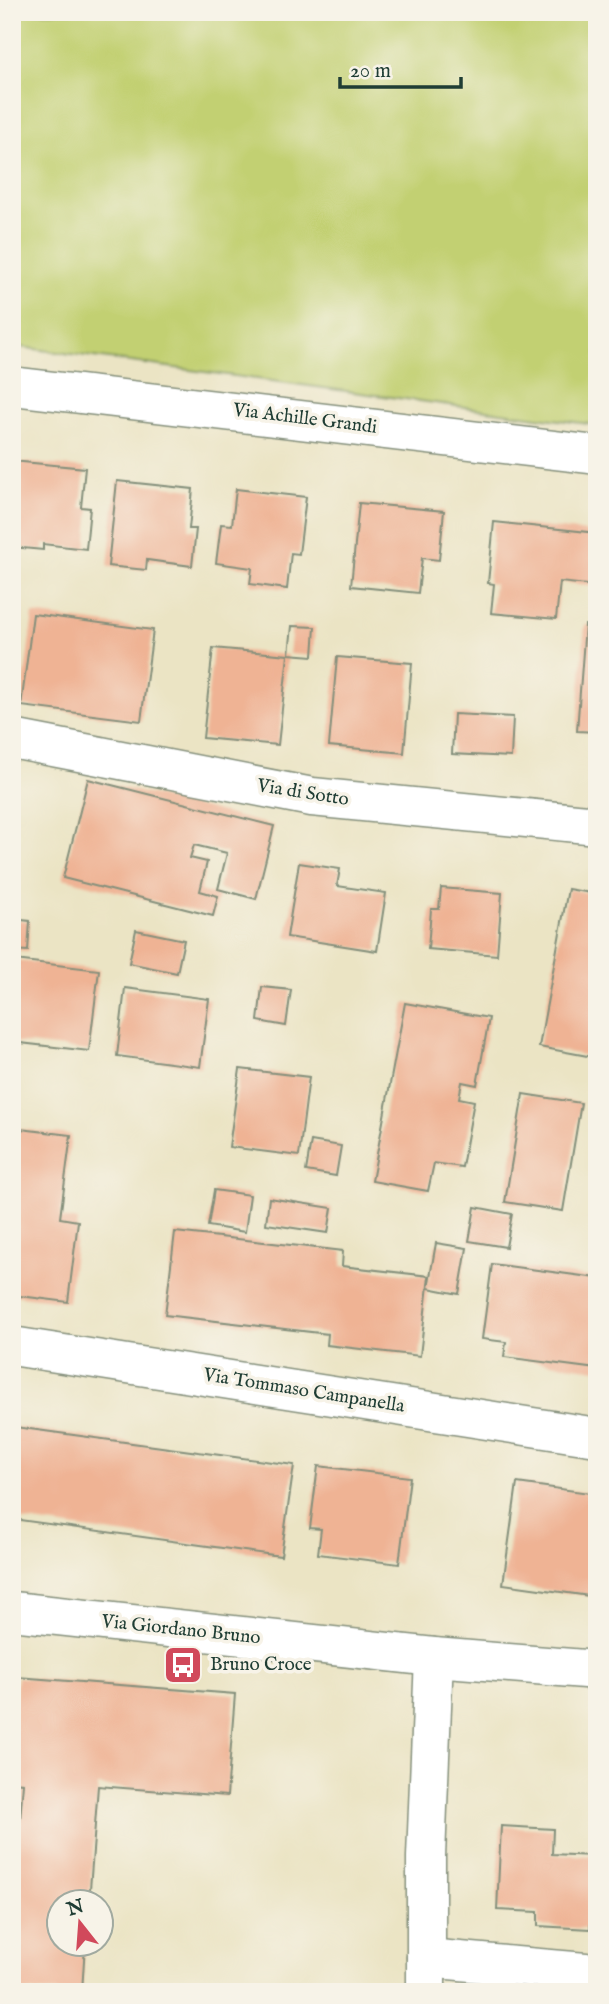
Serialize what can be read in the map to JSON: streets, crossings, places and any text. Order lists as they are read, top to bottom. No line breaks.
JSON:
{"streets":{"street":["Via Achille Grandi","Via di Sotto","Via Tommaso Campanella","Via Giordano Bruno"]},"places":{"bus stop":["Bruno Croce"]},"scale_bar":"20 m","north":"top"}
